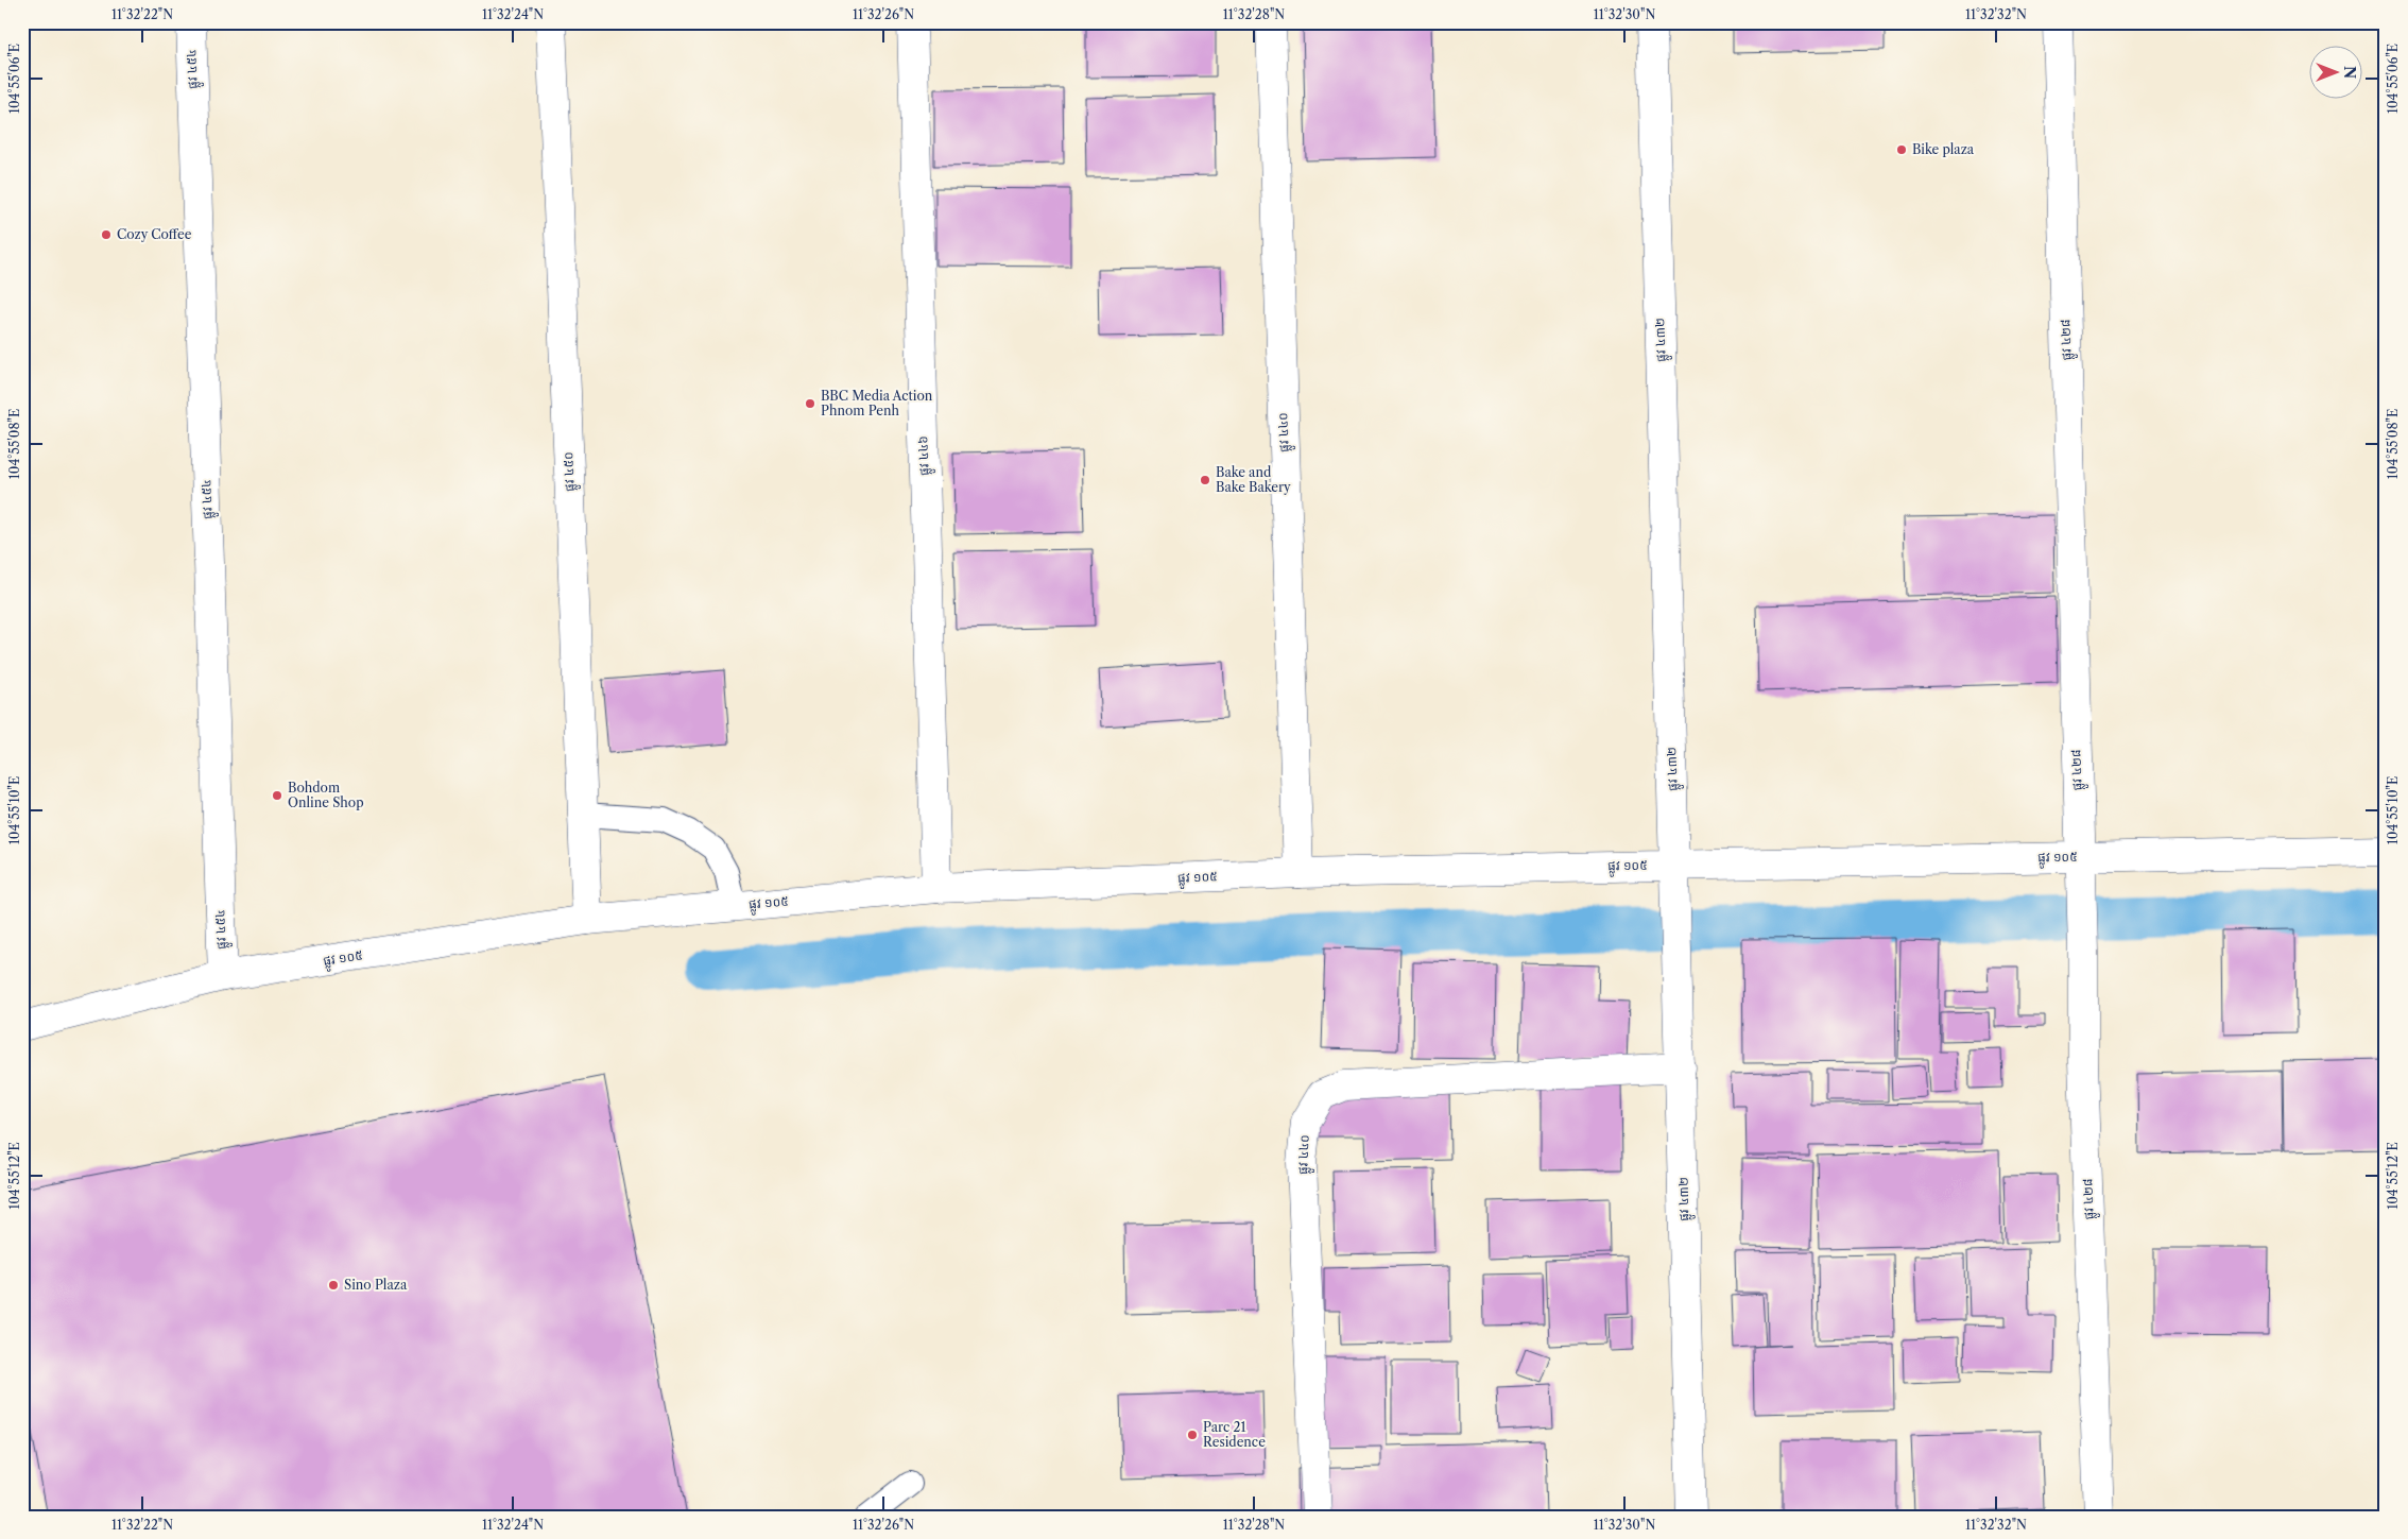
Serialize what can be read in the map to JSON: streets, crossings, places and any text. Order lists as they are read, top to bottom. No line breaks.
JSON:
{"streets":{"street":["ផ្លូវ ៤៥៤","ផ្លូវ ៤៣២","ផ្លូវ ៤២៨","ផ្លូវ ៤៤០","ផ្លូវ ៤៤៦","ផ្លូវ ៤៥០","ផ្លូវ ១០៥"]},"crossings":[["ផ្លូវ ៤៥៤","ផ្លូវ ១០៥"],["ផ្លូវ ៤៣២","ផ្លូវ ៤៤០"],["ផ្លូវ ៤៣២","ផ្លូវ ១០៥"],["ផ្លូវ ៤២៨","ផ្លូវ ១០៥"],["ផ្លូវ ៤៤០","ផ្លូវ ១០៥"],["ផ្លូវ ៤៤៦","ផ្លូវ ១០៥"],["ផ្លូវ ៤៥០","ផ្លូវ ១០៥"]],"places":["Bike plaza","Cozy Coffee","BBC Media Action Phnom Penh","Bake and Bake Bakery","Bohdom Online Shop","Sino Plaza","Parc 21 Residence"],"north":"right","coordinates":["11°32'22\"N","11°32'24\"N","11°32'26\"N","11°32'28\"N","11°32'30\"N","11°32'32\"N","104°55'06\"E","104°55'08\"E","104°55'10\"E","104°55'12\"E"]}
